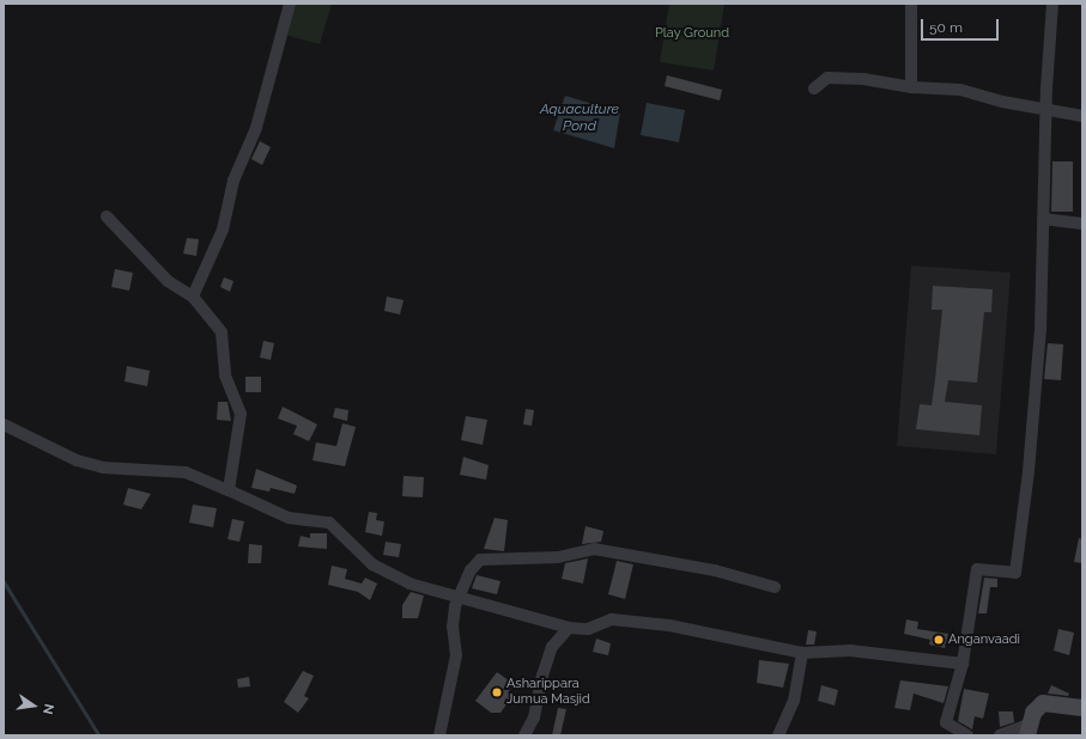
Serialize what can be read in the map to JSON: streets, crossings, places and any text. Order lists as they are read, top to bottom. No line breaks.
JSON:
{"water":["Aquaculture Pond"],"parks":["Play Ground"],"places":["Anganvaadi","Asharippara Jumua Masjid"],"scale_bar":"50 m","north":"right"}
